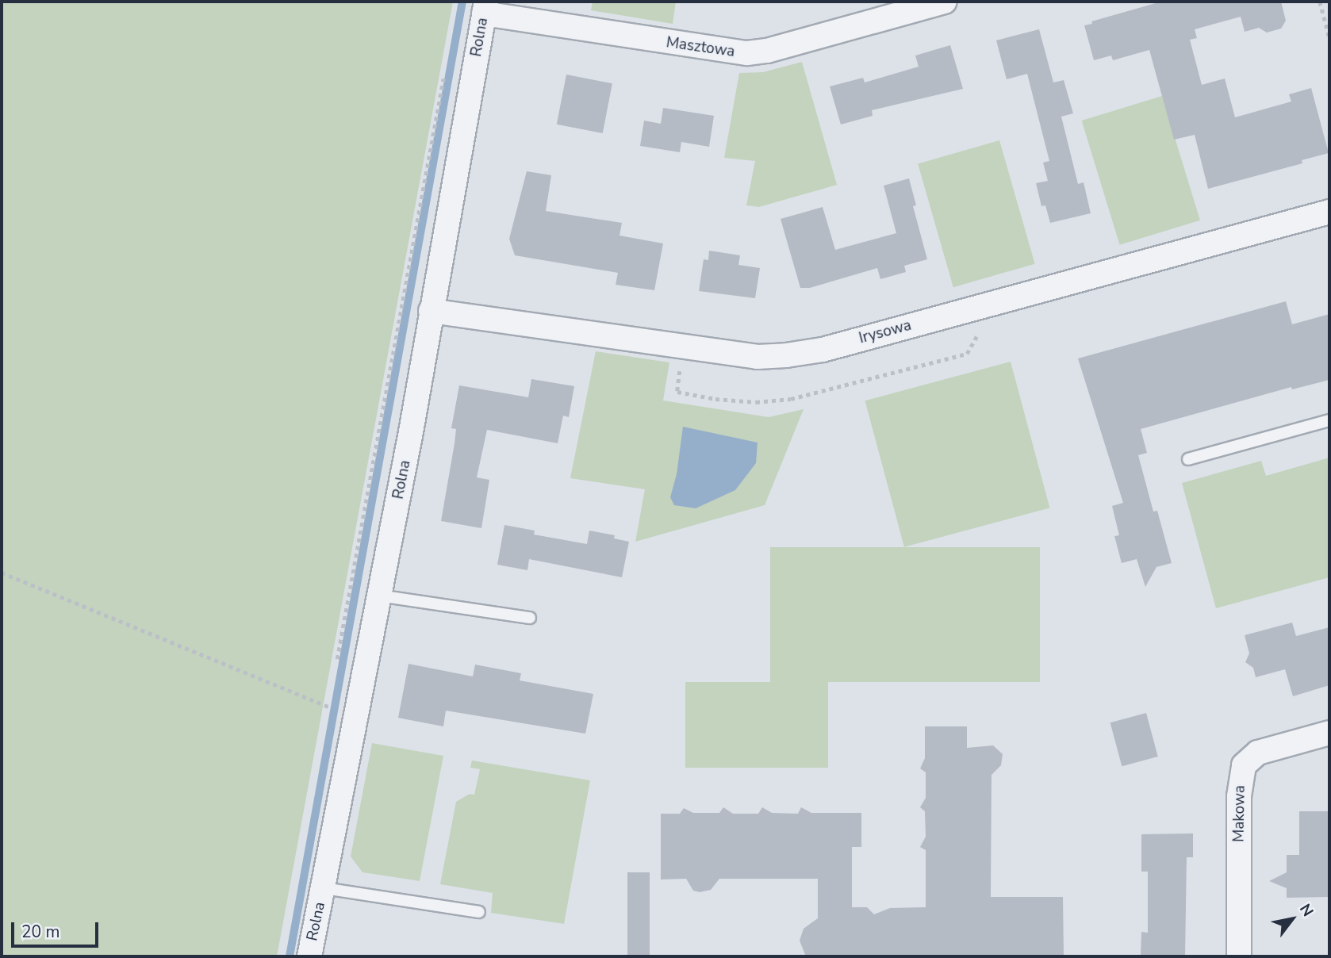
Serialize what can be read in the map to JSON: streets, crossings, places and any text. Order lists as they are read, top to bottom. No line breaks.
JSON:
{"streets":{"street":["Rolna","Masztowa","Irysowa","Makowa"]},"crossings":[["Rolna","Masztowa"],["Rolna","Irysowa"]],"scale_bar":"20 m","north":"top right"}
